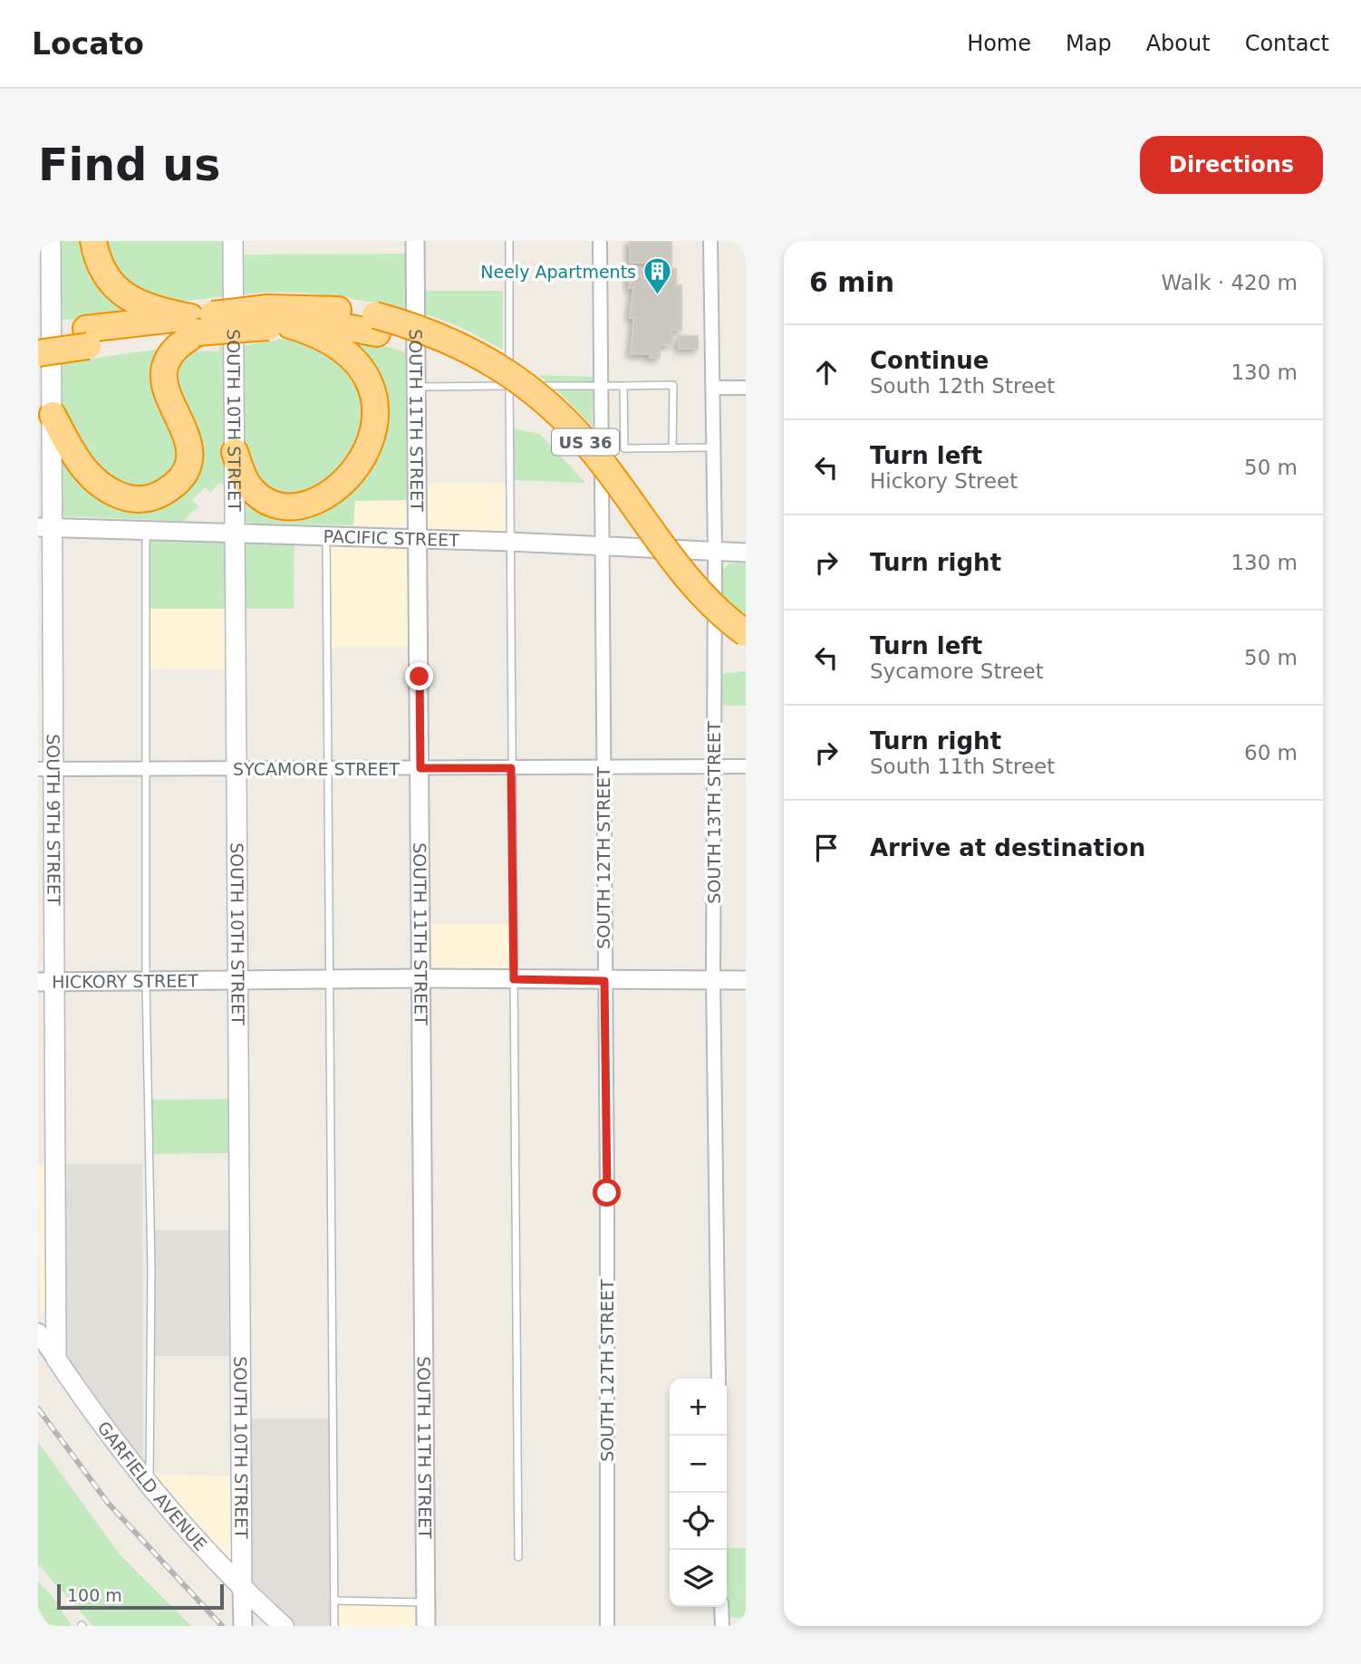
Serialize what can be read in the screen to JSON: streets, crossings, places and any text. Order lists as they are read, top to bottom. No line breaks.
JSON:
{"streets":{"highway":["US 36"],"main road":["SOUTH 10TH STREET","SOUTH 9TH STREET","GARFIELD AVENUE"],"street":["SOUTH 11TH STREET","PACIFIC STREET","SYCAMORE STREET","SOUTH 13TH STREET","SOUTH 12TH STREET","HICKORY STREET"]},"crossings":[["SOUTH 10TH STREET","PACIFIC STREET"],["SOUTH 10TH STREET","SYCAMORE STREET"],["SOUTH 10TH STREET","HICKORY STREET"],["SOUTH 10TH STREET","GARFIELD AVENUE"],["SOUTH 11TH STREET","PACIFIC STREET"],["SOUTH 11TH STREET","SYCAMORE STREET"],["SOUTH 11TH STREET","HICKORY STREET"],["PACIFIC STREET","SOUTH 13TH STREET"],["PACIFIC STREET","SOUTH 9TH STREET"],["PACIFIC STREET","SOUTH 12TH STREET"],["SYCAMORE STREET","SOUTH 13TH STREET"],["SYCAMORE STREET","SOUTH 9TH STREET"],["SYCAMORE STREET","SOUTH 12TH STREET"],["SOUTH 13TH STREET","HICKORY STREET"],["SOUTH 9TH STREET","HICKORY STREET"],["SOUTH 9TH STREET","GARFIELD AVENUE"],["SOUTH 12TH STREET","HICKORY STREET"]],"places":{"building":["Neely Apartments"]},"scale_bar":"100 m","page":{"header":"Locato","nav":["Home","Map","About","Contact"],"buttons":"Directions","title":"Find us","heading":["6 min","Walk · 420 m"],"list":[["Continue","South 12th Street","130 m"],["Turn left","Hickory Street","50 m"],["Turn right","130 m"],["Turn left","Sycamore Street","50 m"],["Turn right","South 11th Street","60 m"],"Arrive at destination"],"map_buttons":["+","−"],"scale":"100 m"}}
